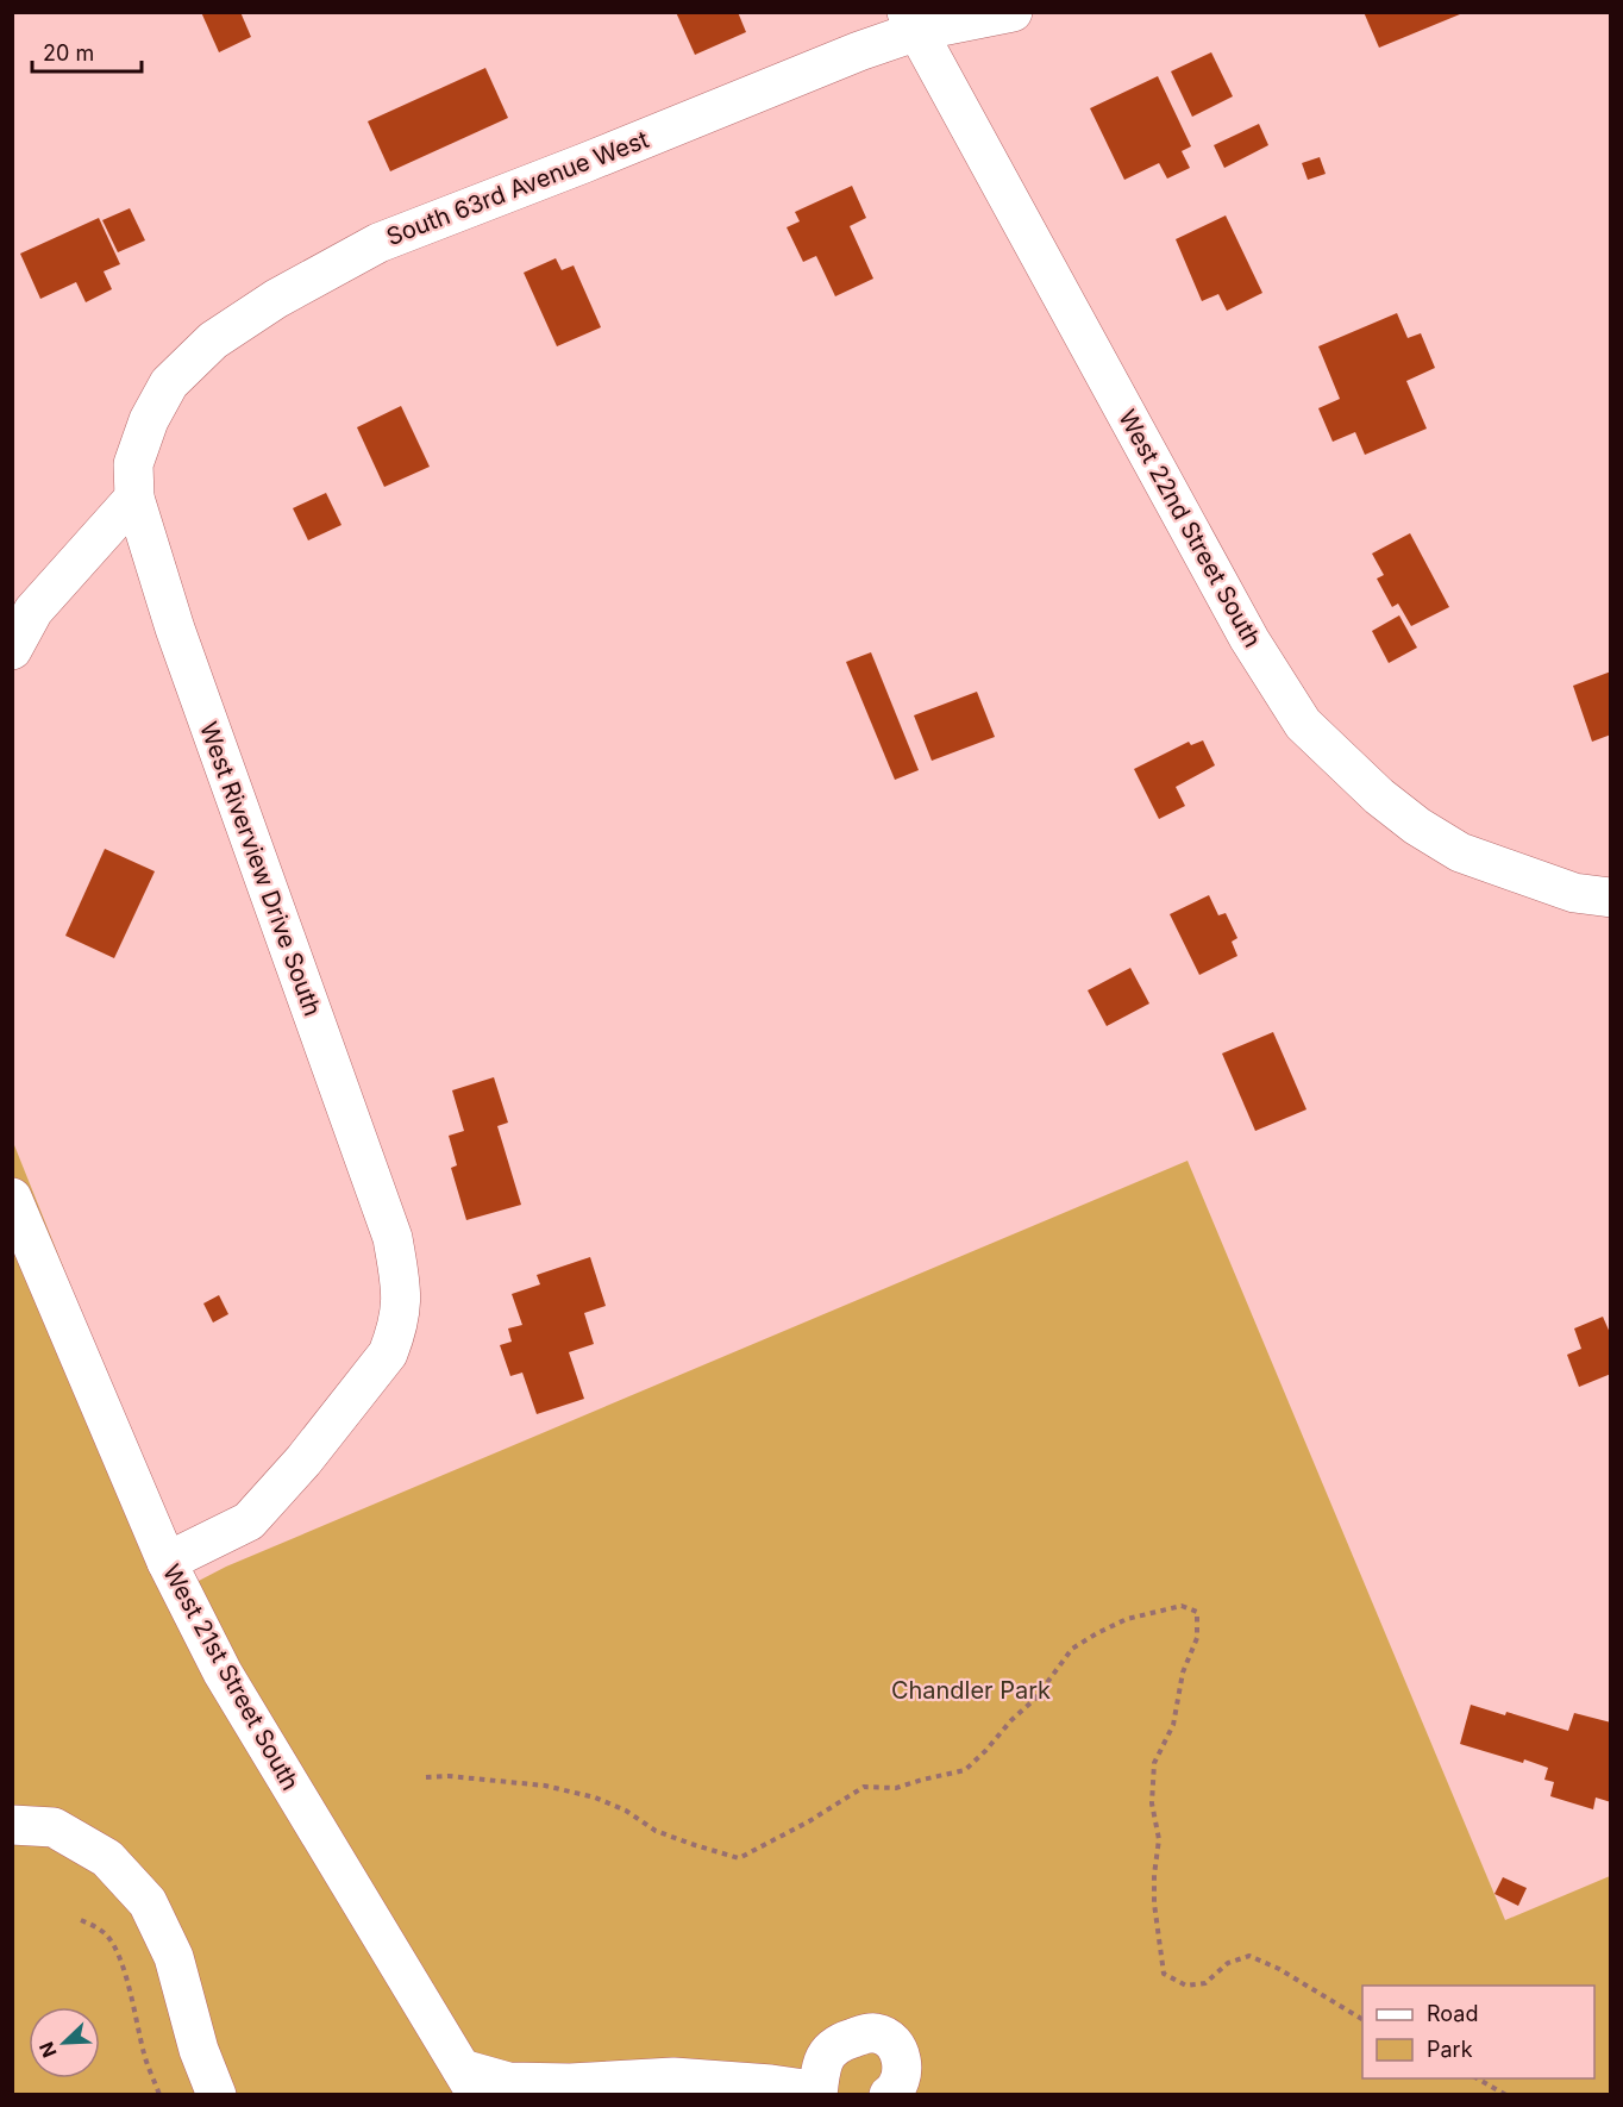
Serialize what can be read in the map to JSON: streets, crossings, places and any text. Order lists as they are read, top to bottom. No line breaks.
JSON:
{"streets":{"street":["South 63rd Avenue West","West 22nd Street South","West Riverview Drive South","West 21st Street South"]},"crossings":[["South 63rd Avenue West","West 22nd Street South"],["South 63rd Avenue West","West Riverview Drive South"],["West Riverview Drive South","West 21st Street South"]],"parks":["Chandler Park"],"legend":["Road","Park"],"scale_bar":"20 m","north":"bottom left"}
